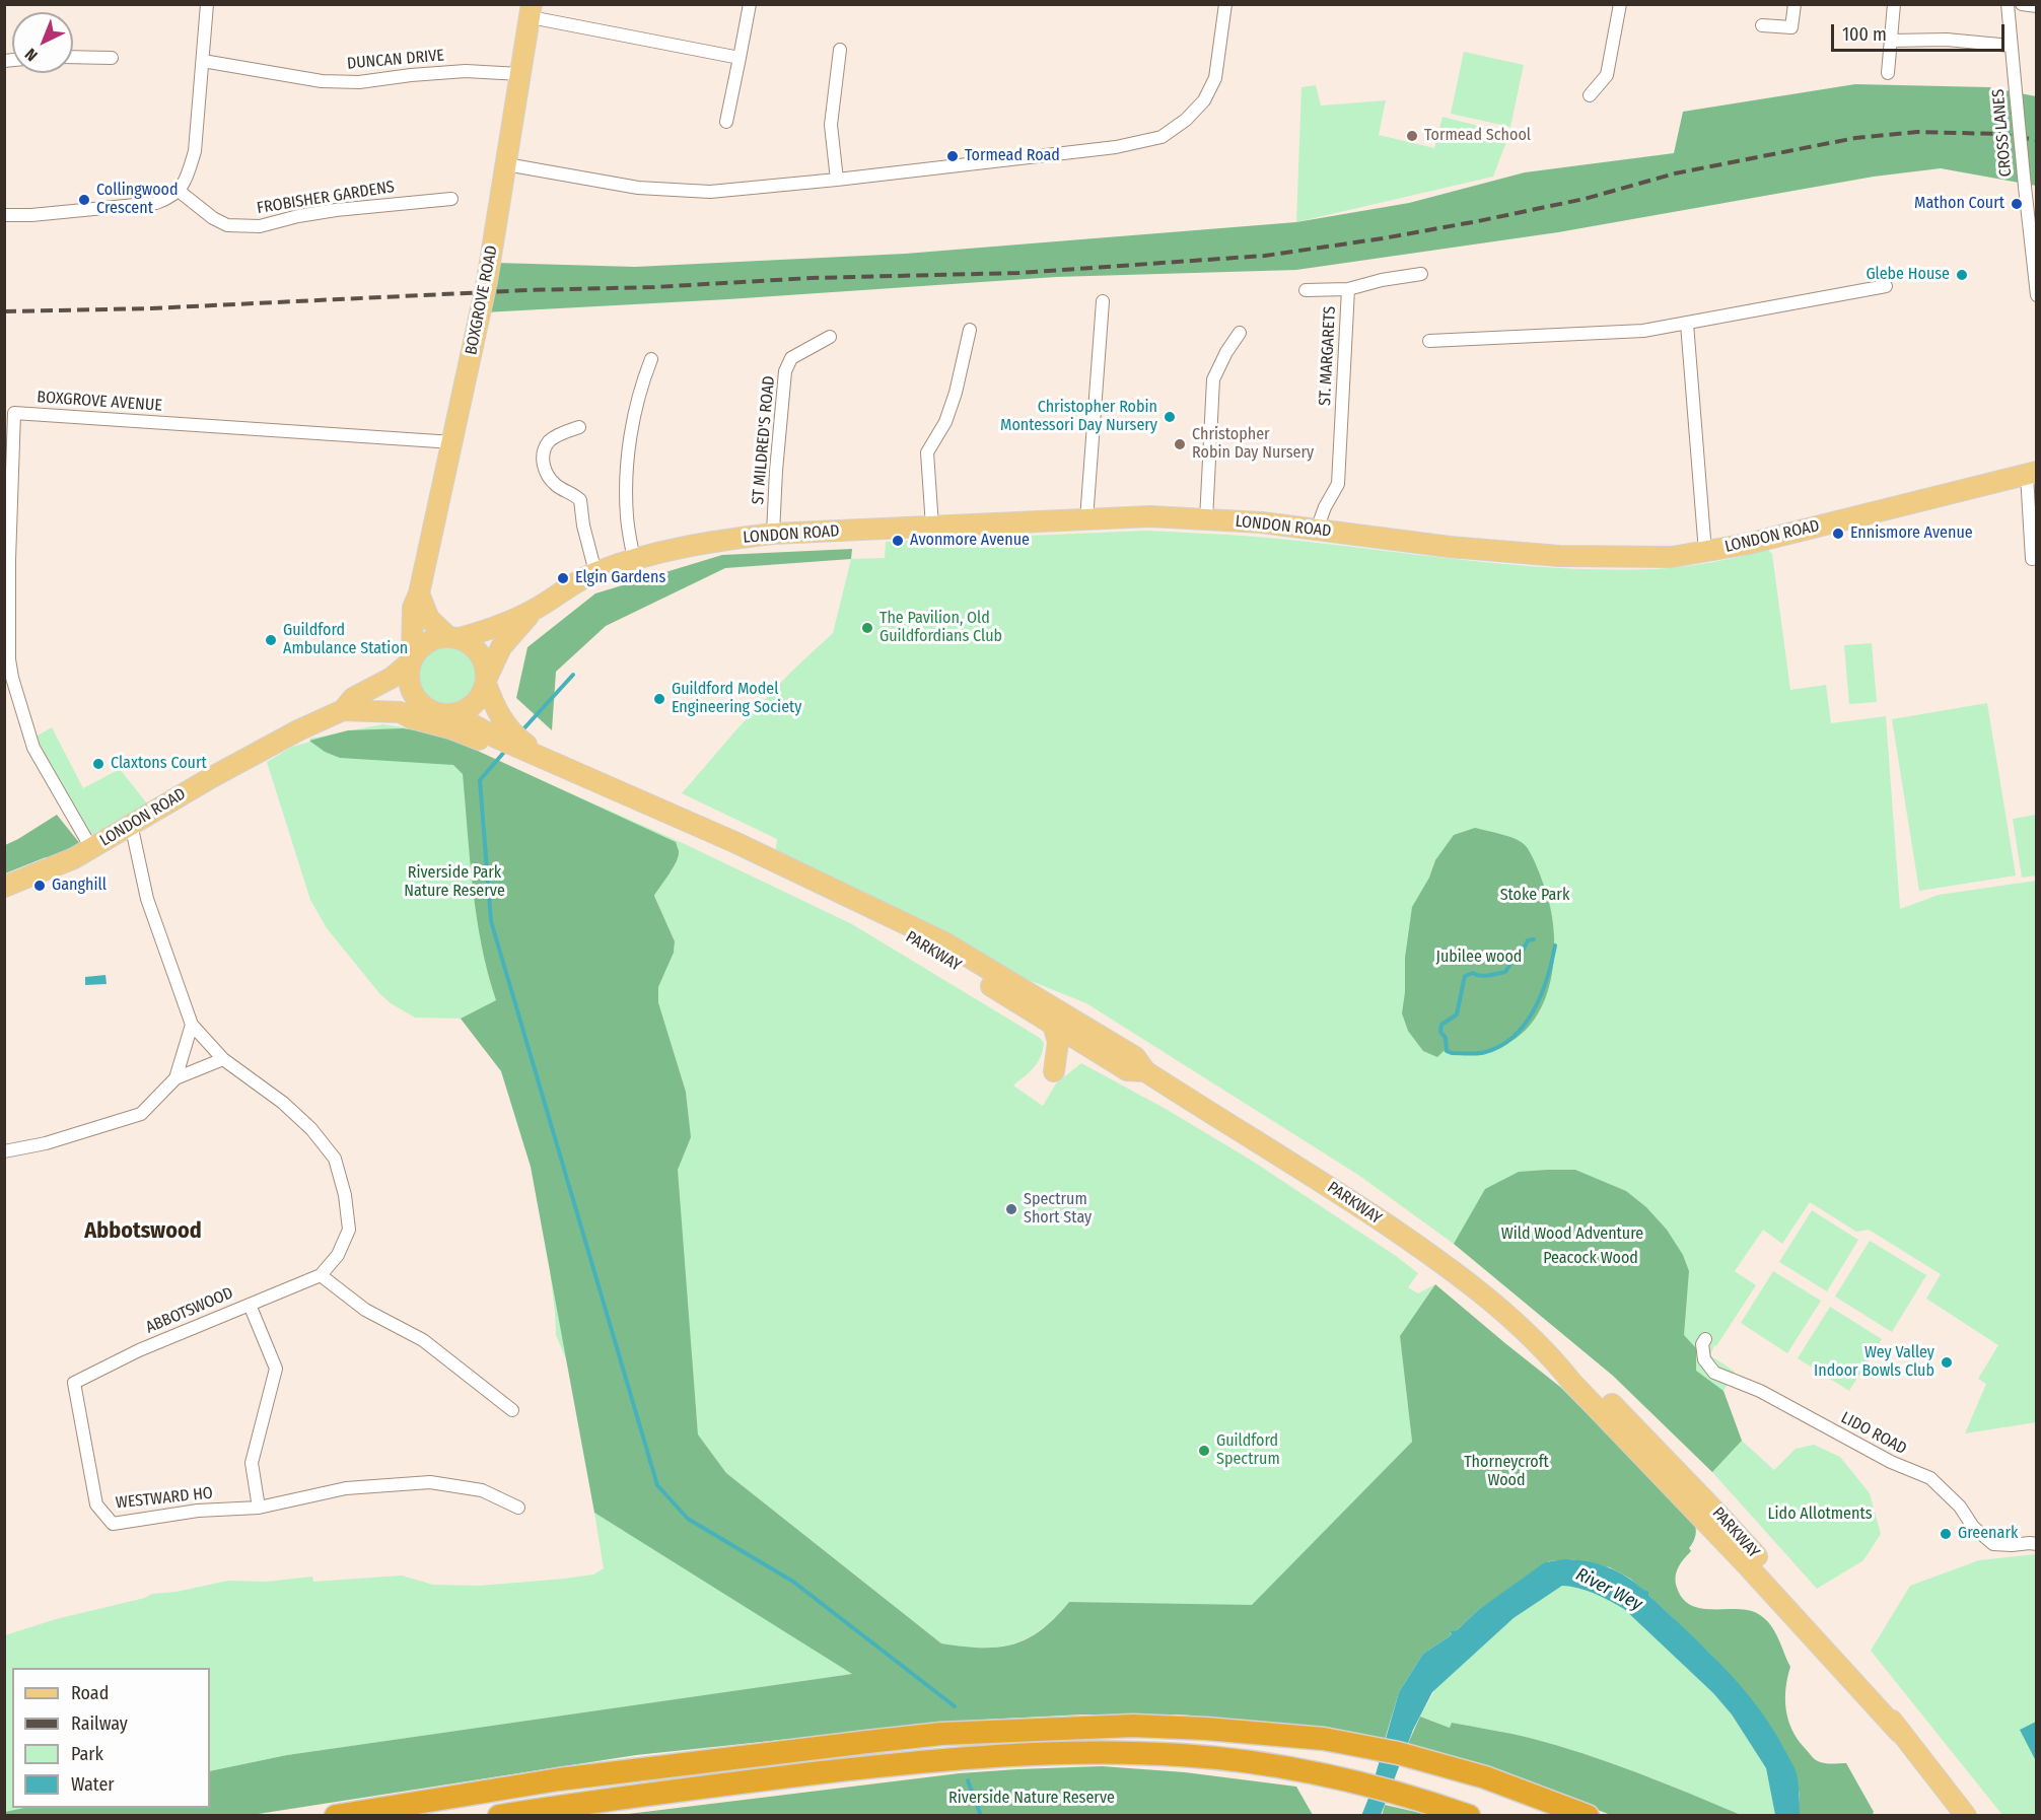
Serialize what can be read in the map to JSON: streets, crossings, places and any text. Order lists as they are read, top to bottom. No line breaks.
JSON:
{"streets":{"main road":["BOXGROVE ROAD","LONDON ROAD","PARKWAY"],"street":["DUNCAN DRIVE","CROSS LANES","FROBISHER GARDENS","ST. MARGARETS","BOXGROVE AVENUE","ST MILDRED'S ROAD","ABBOTSWOOD","LIDO ROAD","WESTWARD HO"]},"crossings":[["DUNCAN DRIVE","BOXGROVE ROAD"],["BOXGROVE ROAD","BOXGROVE AVENUE"],["BOXGROVE ROAD","LONDON ROAD"],["ST. MARGARETS","LONDON ROAD"],["BOXGROVE AVENUE","LONDON ROAD"],["ST MILDRED'S ROAD","LONDON ROAD"],["LONDON ROAD","ABBOTSWOOD"],["ABBOTSWOOD","WESTWARD HO"]],"districts":["Abbotswood"],"water":["River Wey"],"parks":["Riverside Park Nature Reserve","Stoke Park","Jubilee wood","Wild Wood Adventure","Peacock Wood","Thorneycroft Wood","Lido Allotments","Riverside Nature Reserve"],"places":["Tormead School","Tormead Road","Collingwood Crescent","Mathon Court","Glebe House","Christopher Robin Montessori Day Nursery","Christopher Robin Day Nursery","Ennismore Avenue","Avonmore Avenue","Elgin Gardens","The Pavilion, Old Guildfordians Club","Guildford Ambulance Station","Guildford Model Engineering Society","Claxtons Court","Ganghill","Spectrum Short Stay","Wey Valley Indoor Bowls Club","Guildford Spectrum","Greenark"],"legend":["Road","Railway","Park","Water"],"scale_bar":"100 m","north":"bottom left"}
